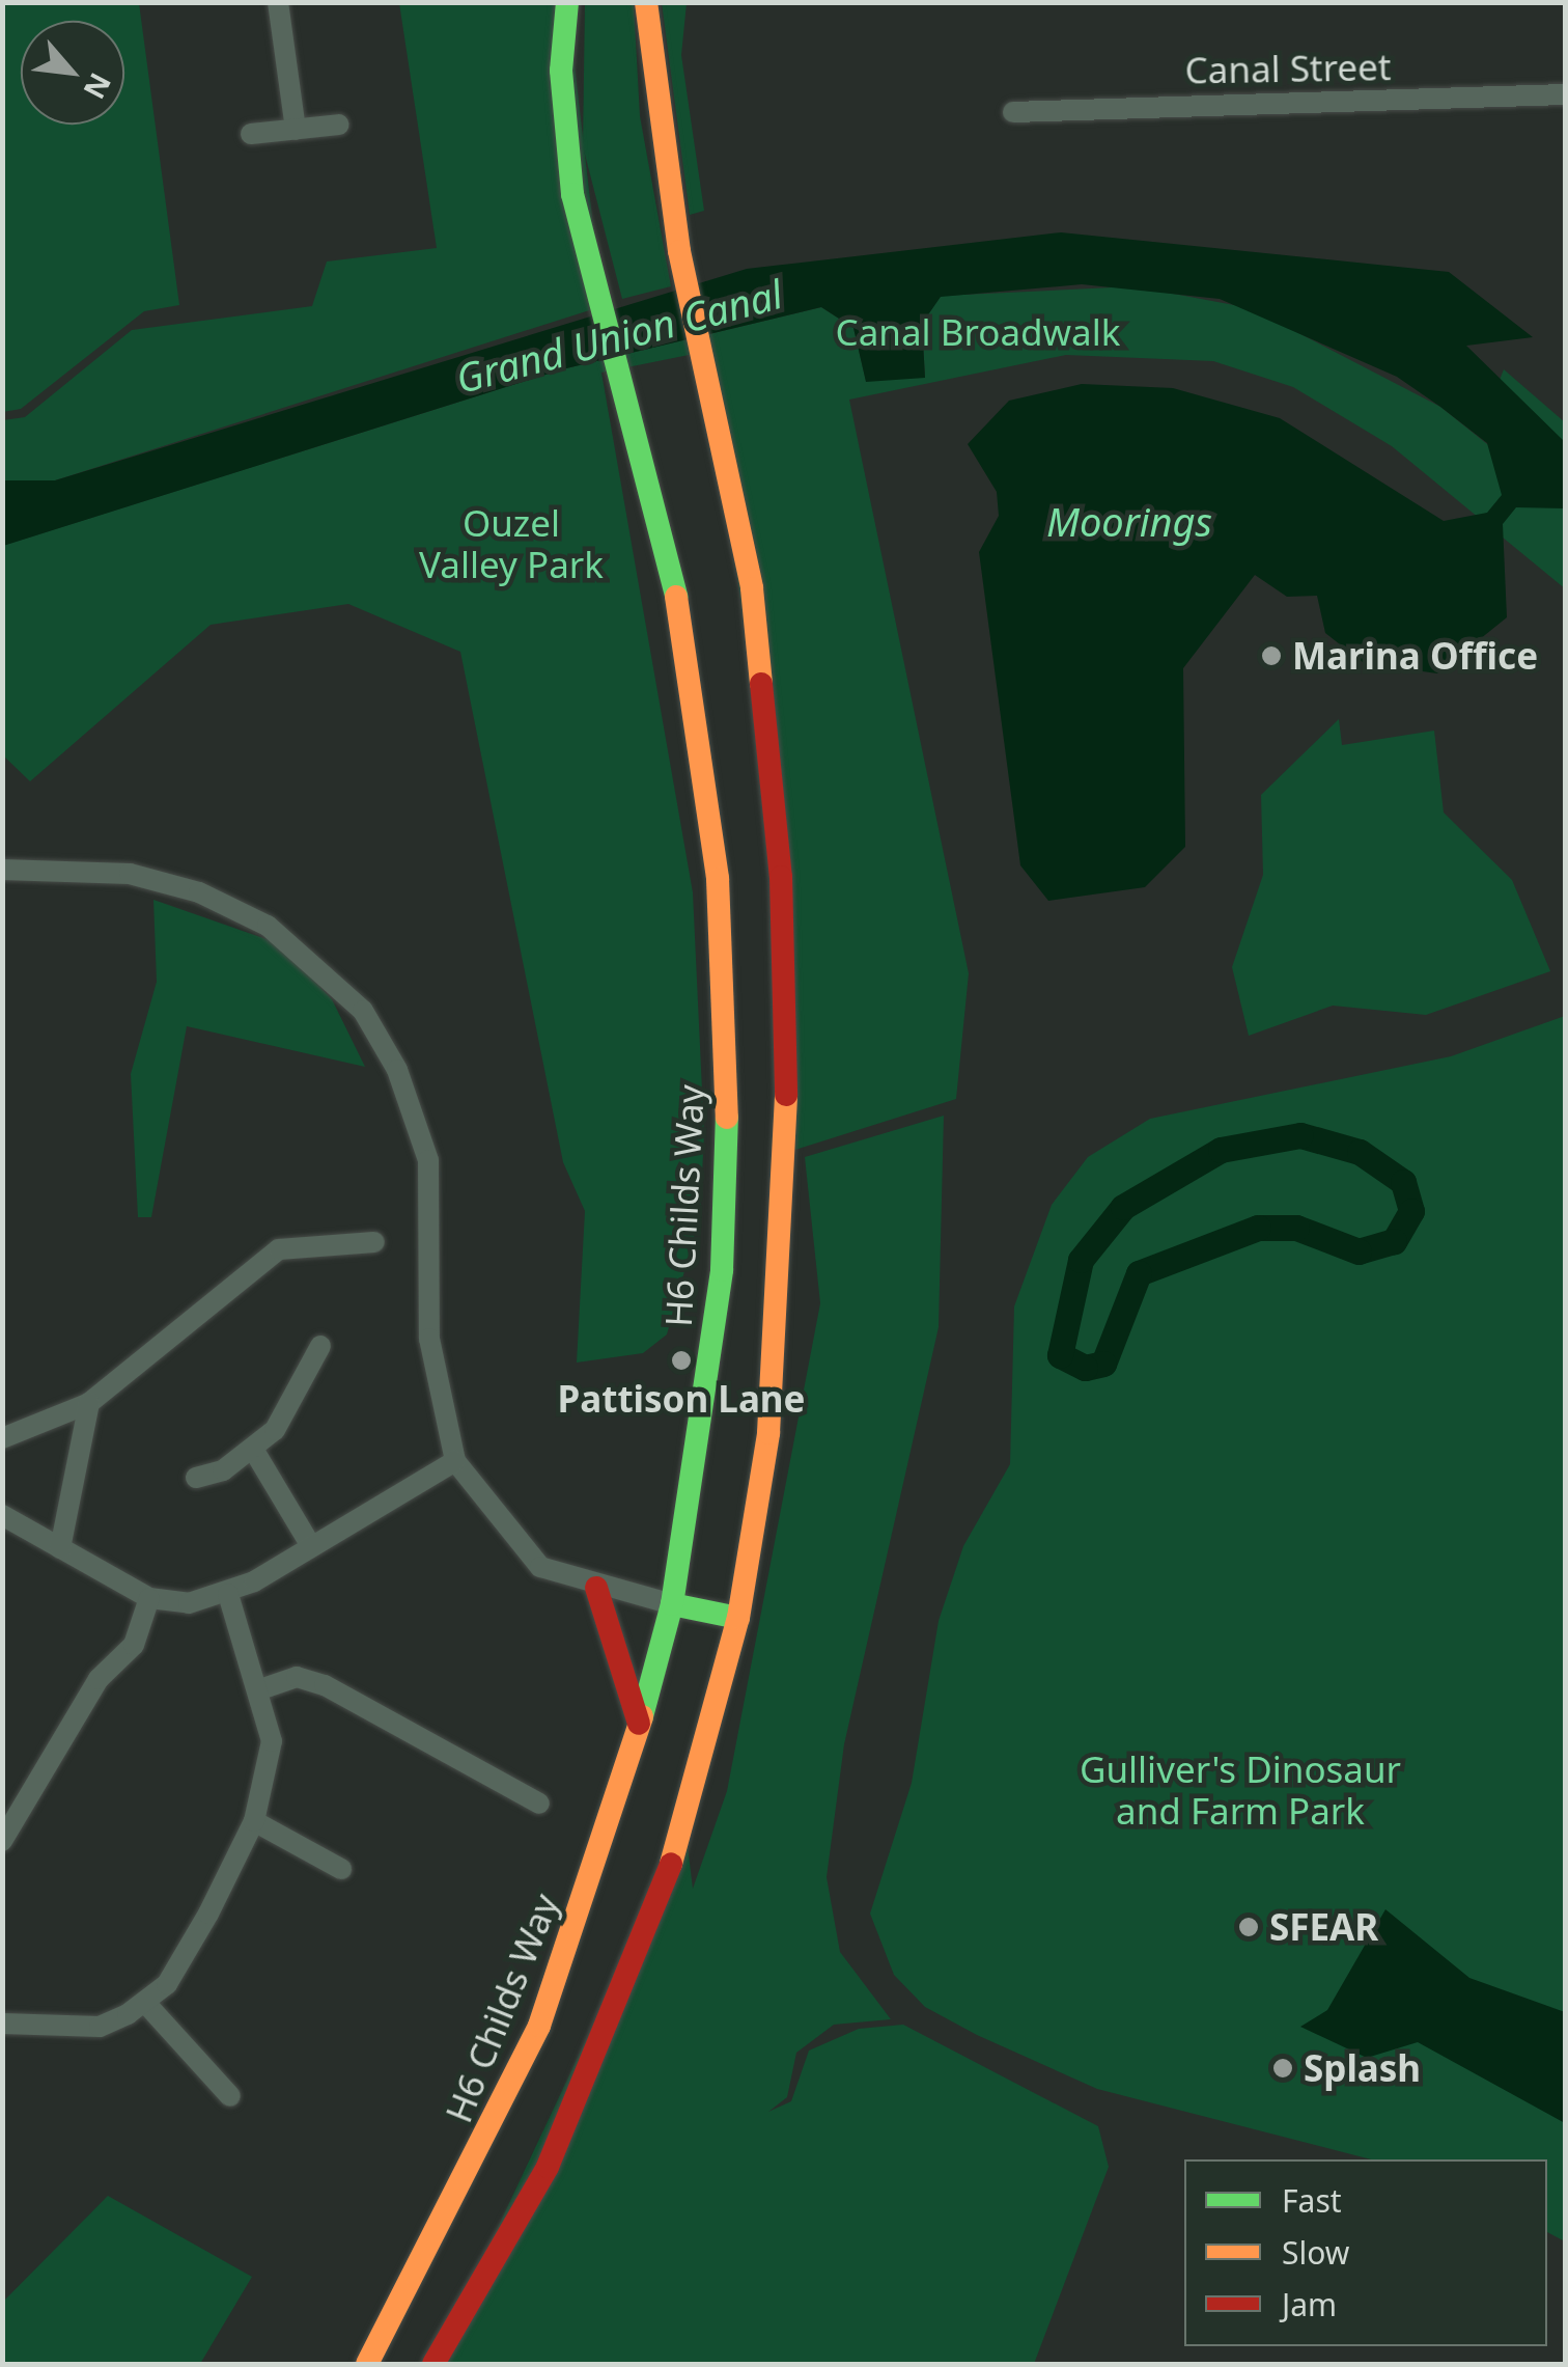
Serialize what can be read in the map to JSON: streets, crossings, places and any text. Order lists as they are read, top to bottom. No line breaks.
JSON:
{"streets":{"street":["Canal Street","H6 Childs Way"]},"water":["Grand Union Canal","Moorings"],"parks":["Canal Broadwalk","Ouzel Valley Park","Gulliver's Dinosaur and Farm Park"],"places":["Marina Office","Pattison Lane","SFEAR","Splash"],"legend":["Fast","Slow","Jam"],"north":"bottom right"}
